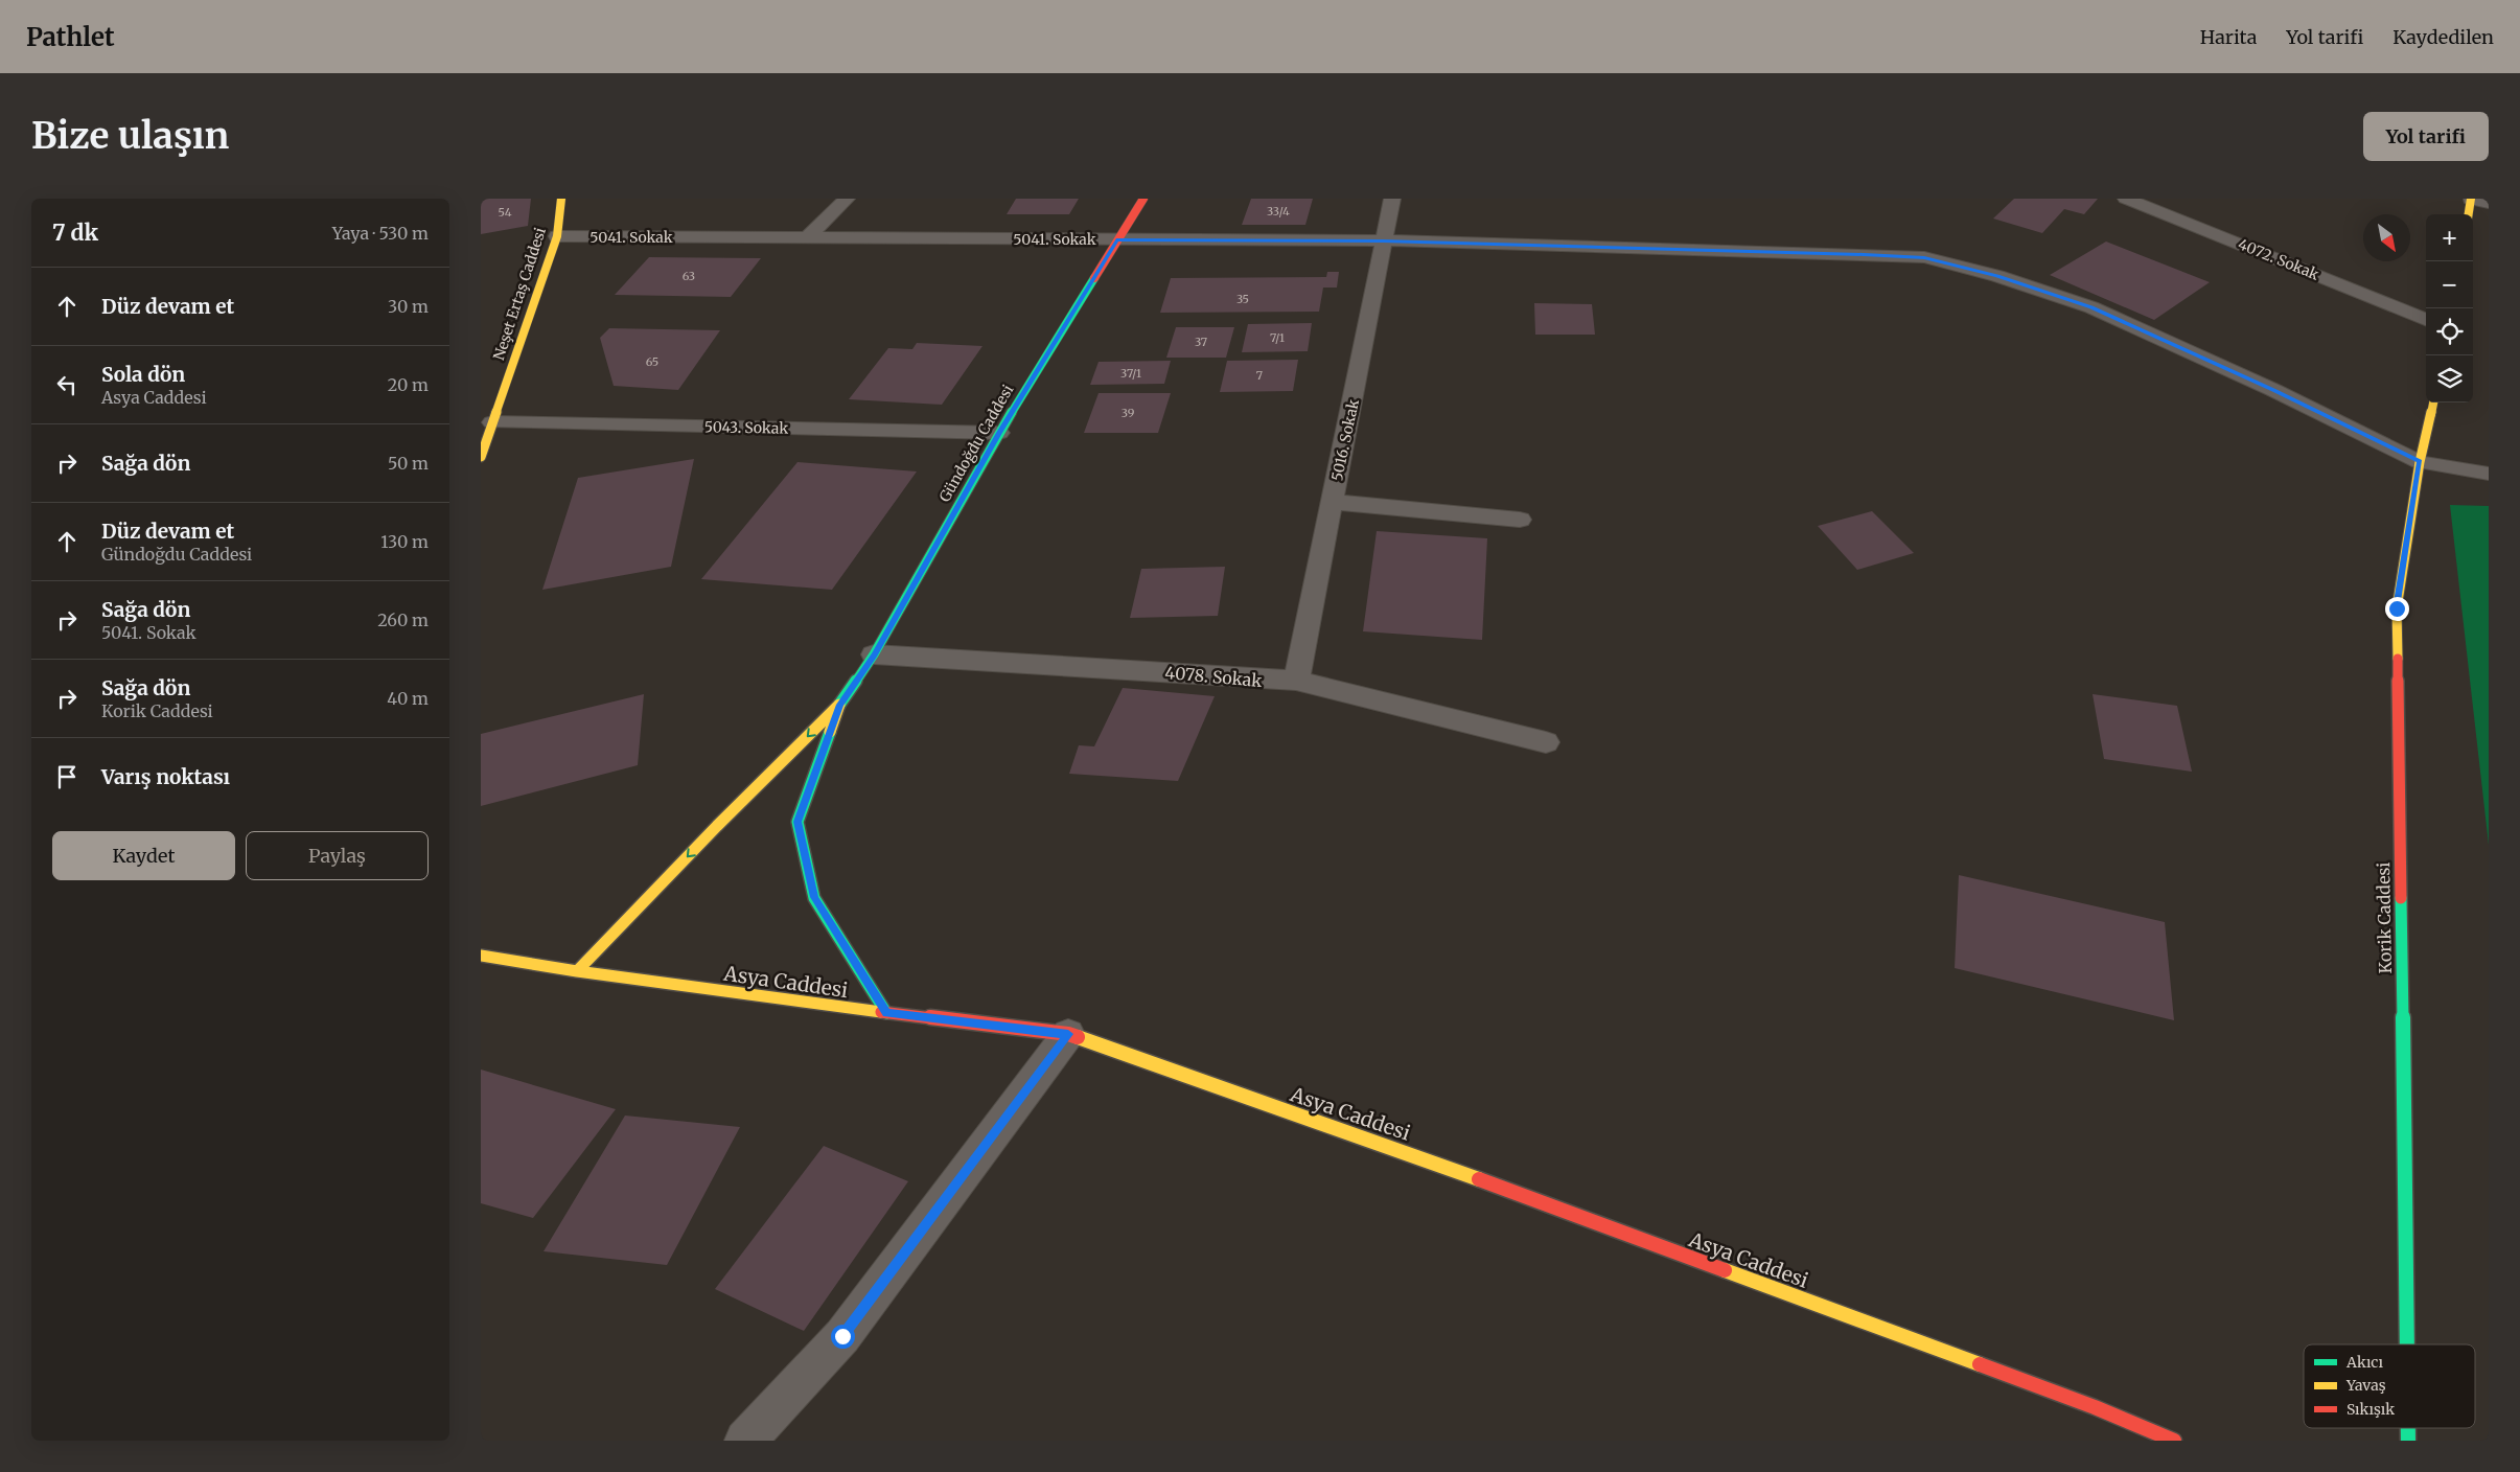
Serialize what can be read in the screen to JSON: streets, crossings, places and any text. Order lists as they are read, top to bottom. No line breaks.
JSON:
{"streets":{"street":["5041. Sokak","4072. Sokak","Neşet Ertaş Caddesi","5043. Sokak","5016. Sokak","Gündoğdu Caddesi","4078. Sokak","Korik Caddesi","Asya Caddesi"]},"crossings":[["5041. Sokak","Neşet Ertaş Caddesi"],["5041. Sokak","5016. Sokak"],["5041. Sokak","Gündoğdu Caddesi"],["5041. Sokak","Korik Caddesi"],["Neşet Ertaş Caddesi","5043. Sokak"],["5043. Sokak","Gündoğdu Caddesi"],["5016. Sokak","4078. Sokak"],["Gündoğdu Caddesi","4078. Sokak"]],"house_numbers":["33/4","54","63","35","7/1","37","65","37/1","7","39"],"legend":["Akıcı","Yavaş","Sıkışık"],"north":"bottom right","page":{"header":"Pathlet","nav":["Harita","Yol tarifi","Kaydedilen"],"buttons":["Yol tarifi",["Kaydet","Paylaş"]],"title":"Bize ulaşın","heading":["7 dk","Yaya · 530 m"],"map_buttons":["+","−"],"list":[["Düz devam et","30 m"],["Sola dön","Asya Caddesi","20 m"],["Sağa dön","50 m"],["Düz devam et","Gündoğdu Caddesi","130 m"],["Sağa dön","5041. Sokak","260 m"],["Sağa dön","Korik Caddesi","40 m"],"Varış noktası"]}}
